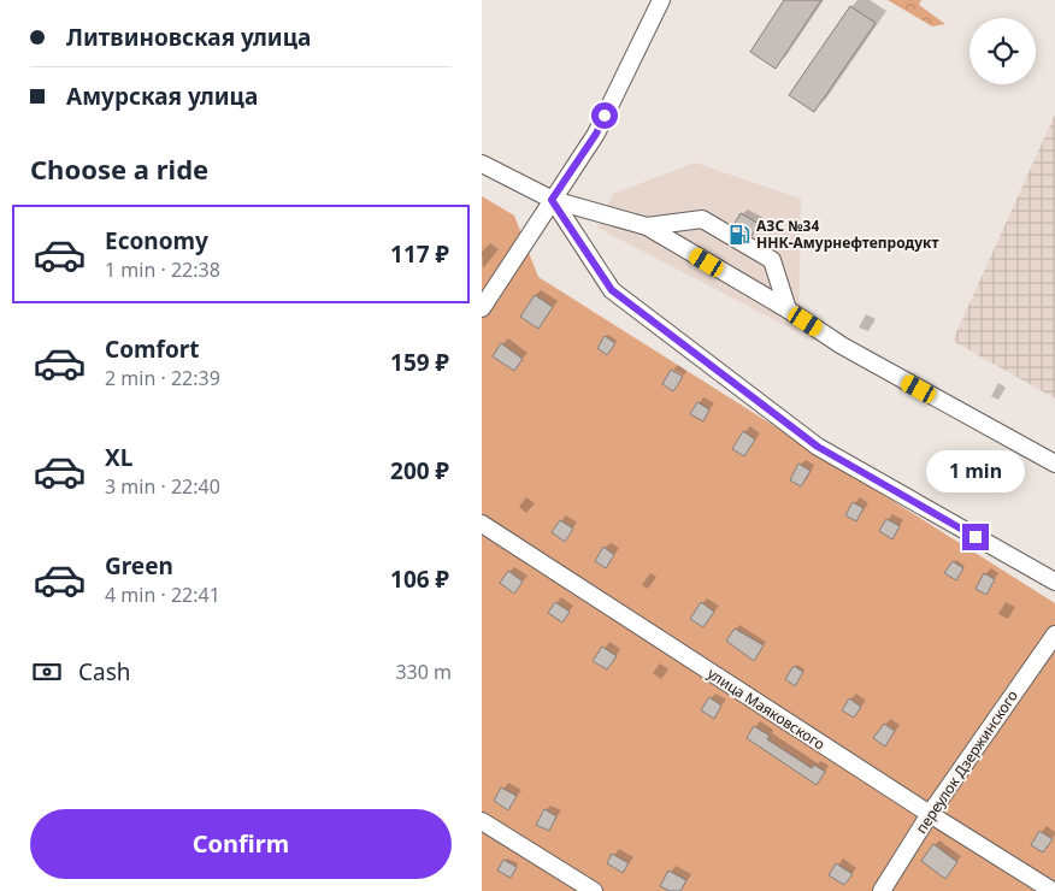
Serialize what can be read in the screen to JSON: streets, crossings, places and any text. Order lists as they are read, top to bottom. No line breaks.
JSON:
{"streets":{"street":["улица Маяковского","переулок Дзержинского"]},"crossings":[["улица Маяковского","переулок Дзержинского"]],"places":{"fuel station":["АЗС №34 ННК-Амурнефтепродукт"]},"page":{"banner":["Литвиновская улица","Амурская улица"],"heading":"Choose a ride","list":[{"name":"Economy","note":"1 min · 22:38","value":"117 ₽"},{"name":"Comfort","note":"2 min · 22:39","value":"159 ₽"},{"name":"XL","note":"3 min · 22:40","value":"200 ₽"},{"name":"Green","note":"4 min · 22:41","value":"106 ₽"}],"bubble":"1 min","pay":["Cash","330 m"],"buttons":"Confirm"}}
